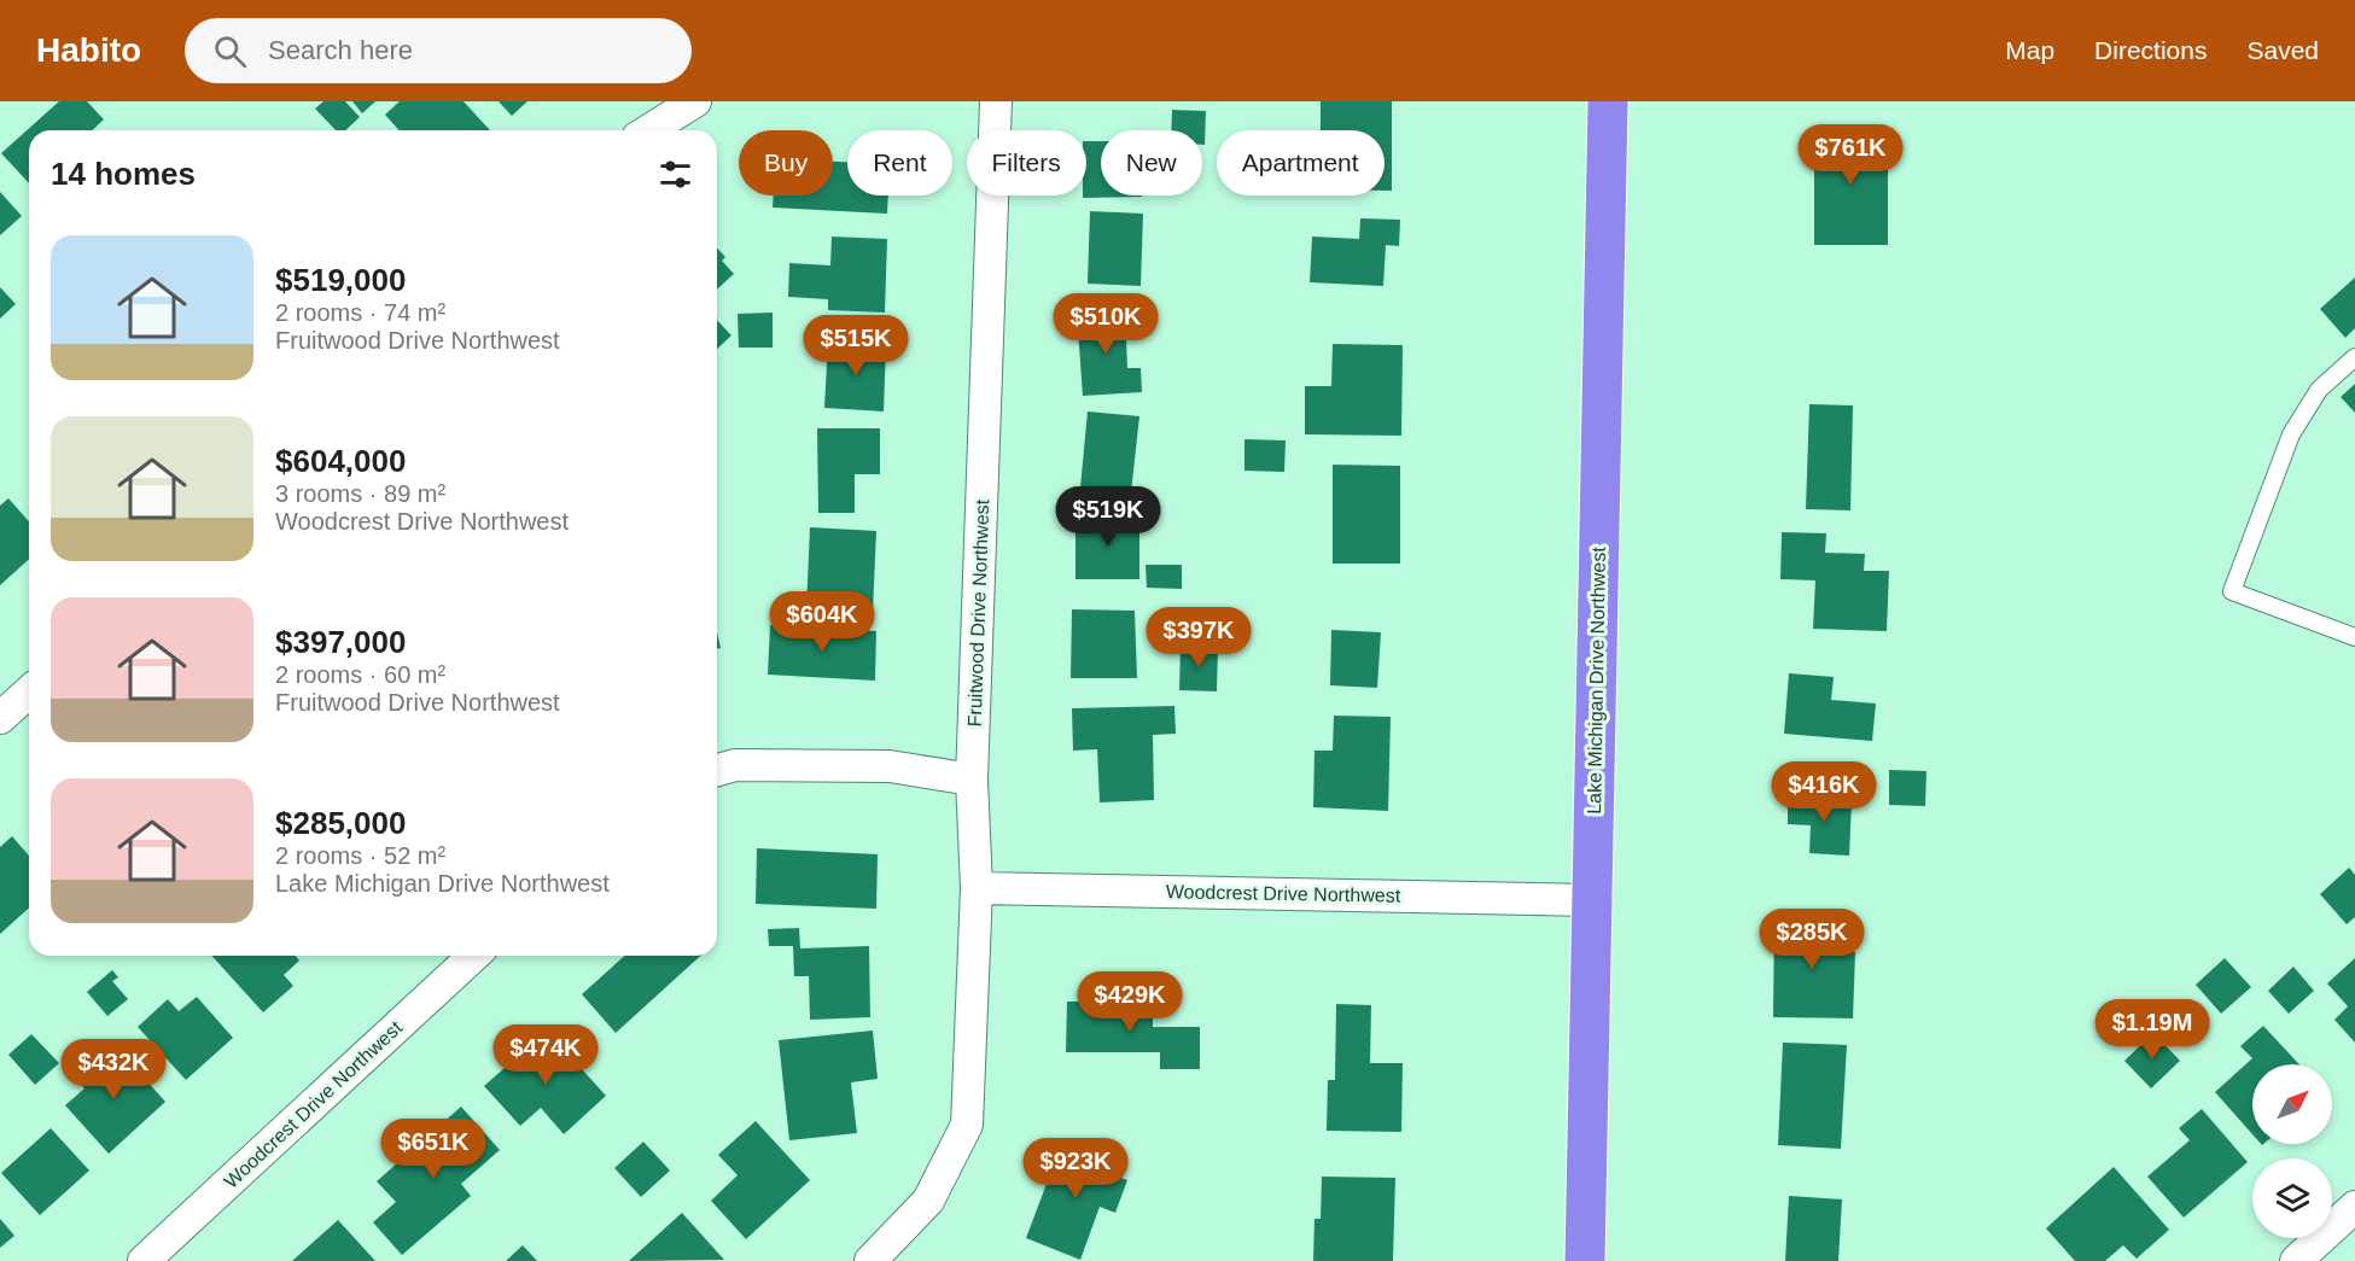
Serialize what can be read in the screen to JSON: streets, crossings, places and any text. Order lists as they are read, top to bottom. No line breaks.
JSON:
{"streets":{"highway":["Lake Michigan Drive Northwest"],"street":["Fruitwood Drive Northwest","Woodcrest Drive Northwest"]},"crossings":[["Fruitwood Drive Northwest","Woodcrest Drive Northwest"],["Lake Michigan Drive Northwest","Woodcrest Drive Northwest"]],"north":"top right","page":{"header":"Habito","search":"Search here","nav":["Map","Directions","Saved"],"price":["$761K","$510K","$515K","$519K","$604K","$397K","$416K","$285K","$429K","$1.19M","$474K","$432K","$651K","$923K"],"chip":["Buy","Rent","Filters","New","Apartment"],"heading":"14 homes","list":[{"name":"$519,000","note":"2 rooms · 74 m² · Fruitwood Drive Northwest"},{"name":"$604,000","note":"3 rooms · 89 m² · Woodcrest Drive Northwest"},{"name":"$397,000","note":"2 rooms · 60 m² · Fruitwood Drive Northwest"},{"name":"$285,000","note":"2 rooms · 52 m² · Lake Michigan Drive Northwest"}]}}
